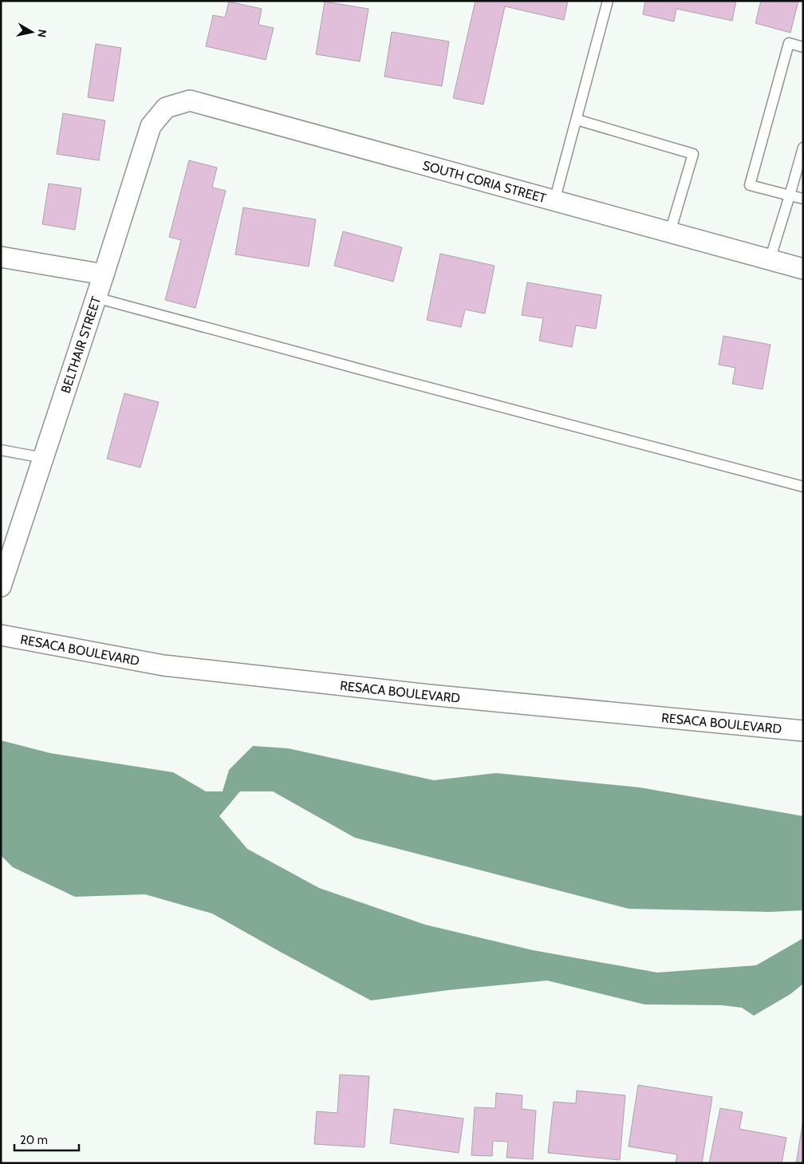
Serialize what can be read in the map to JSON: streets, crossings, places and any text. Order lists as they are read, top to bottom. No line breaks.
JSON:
{"streets":{"street":["SOUTH CORIA STREET","BELTHAIR STREET","RESACA BOULEVARD"]},"crossings":[["SOUTH CORIA STREET","BELTHAIR STREET"]],"scale_bar":"20 m","north":"right"}
